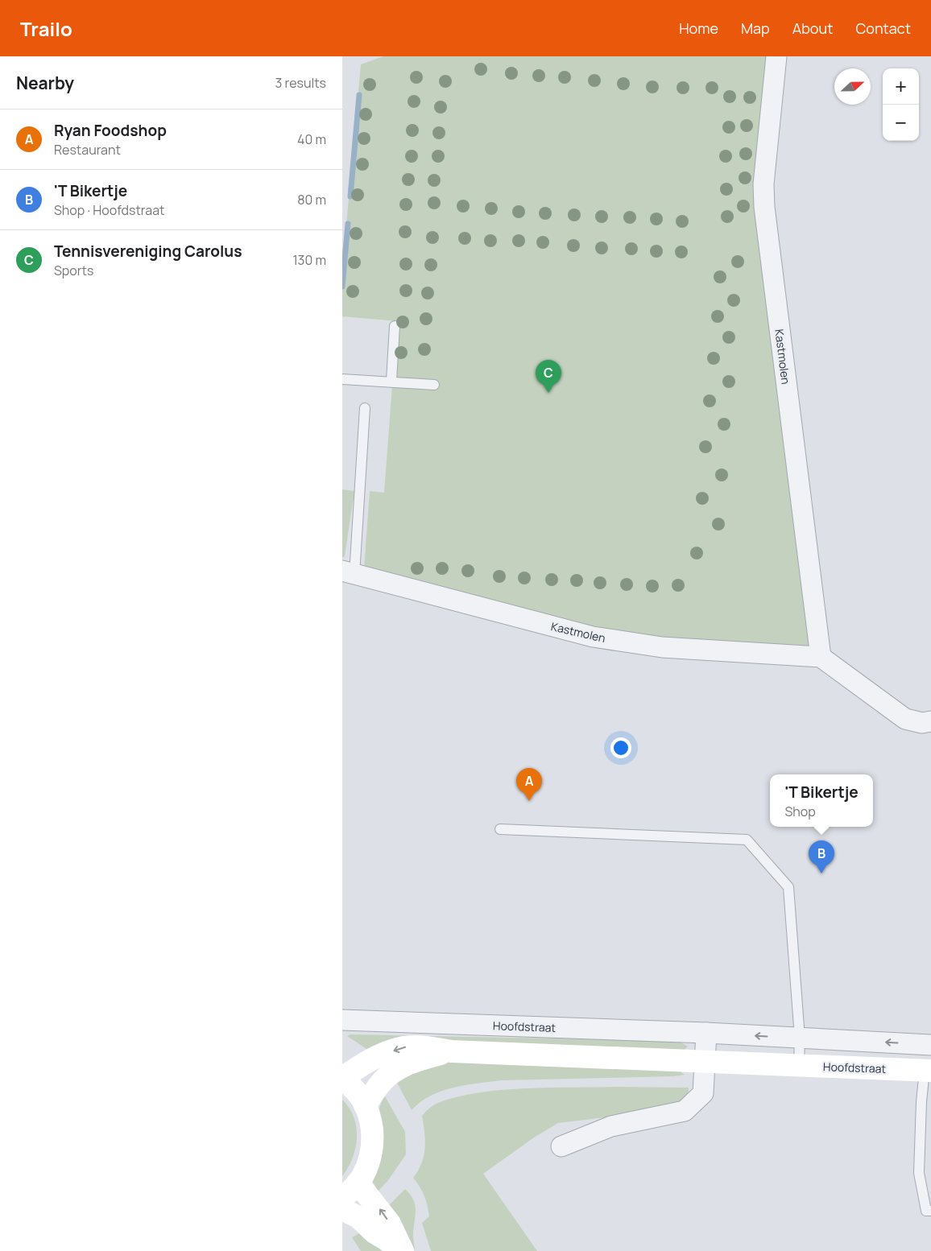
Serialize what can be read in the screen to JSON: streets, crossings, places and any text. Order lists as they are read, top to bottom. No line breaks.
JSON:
{"streets":{"street":["Kastmolen","Hoofdstraat"]},"north":"right","page":{"header":"Trailo","nav":["Home","Map","About","Contact"],"heading":["Nearby","3 results"],"map_buttons":["+","−"],"list":[{"mark":"A","name":"Ryan Foodshop","note":"Restaurant","value":"40 m"},{"mark":"B","name":"'T Bikertje","note":"Shop · Hoofdstraat","value":"80 m"},{"mark":"C","name":"Tennisvereniging Carolus","note":"Sports","value":"130 m"}],"pins":["C","A","B"],"popup":["'T Bikertje","Shop"]}}
